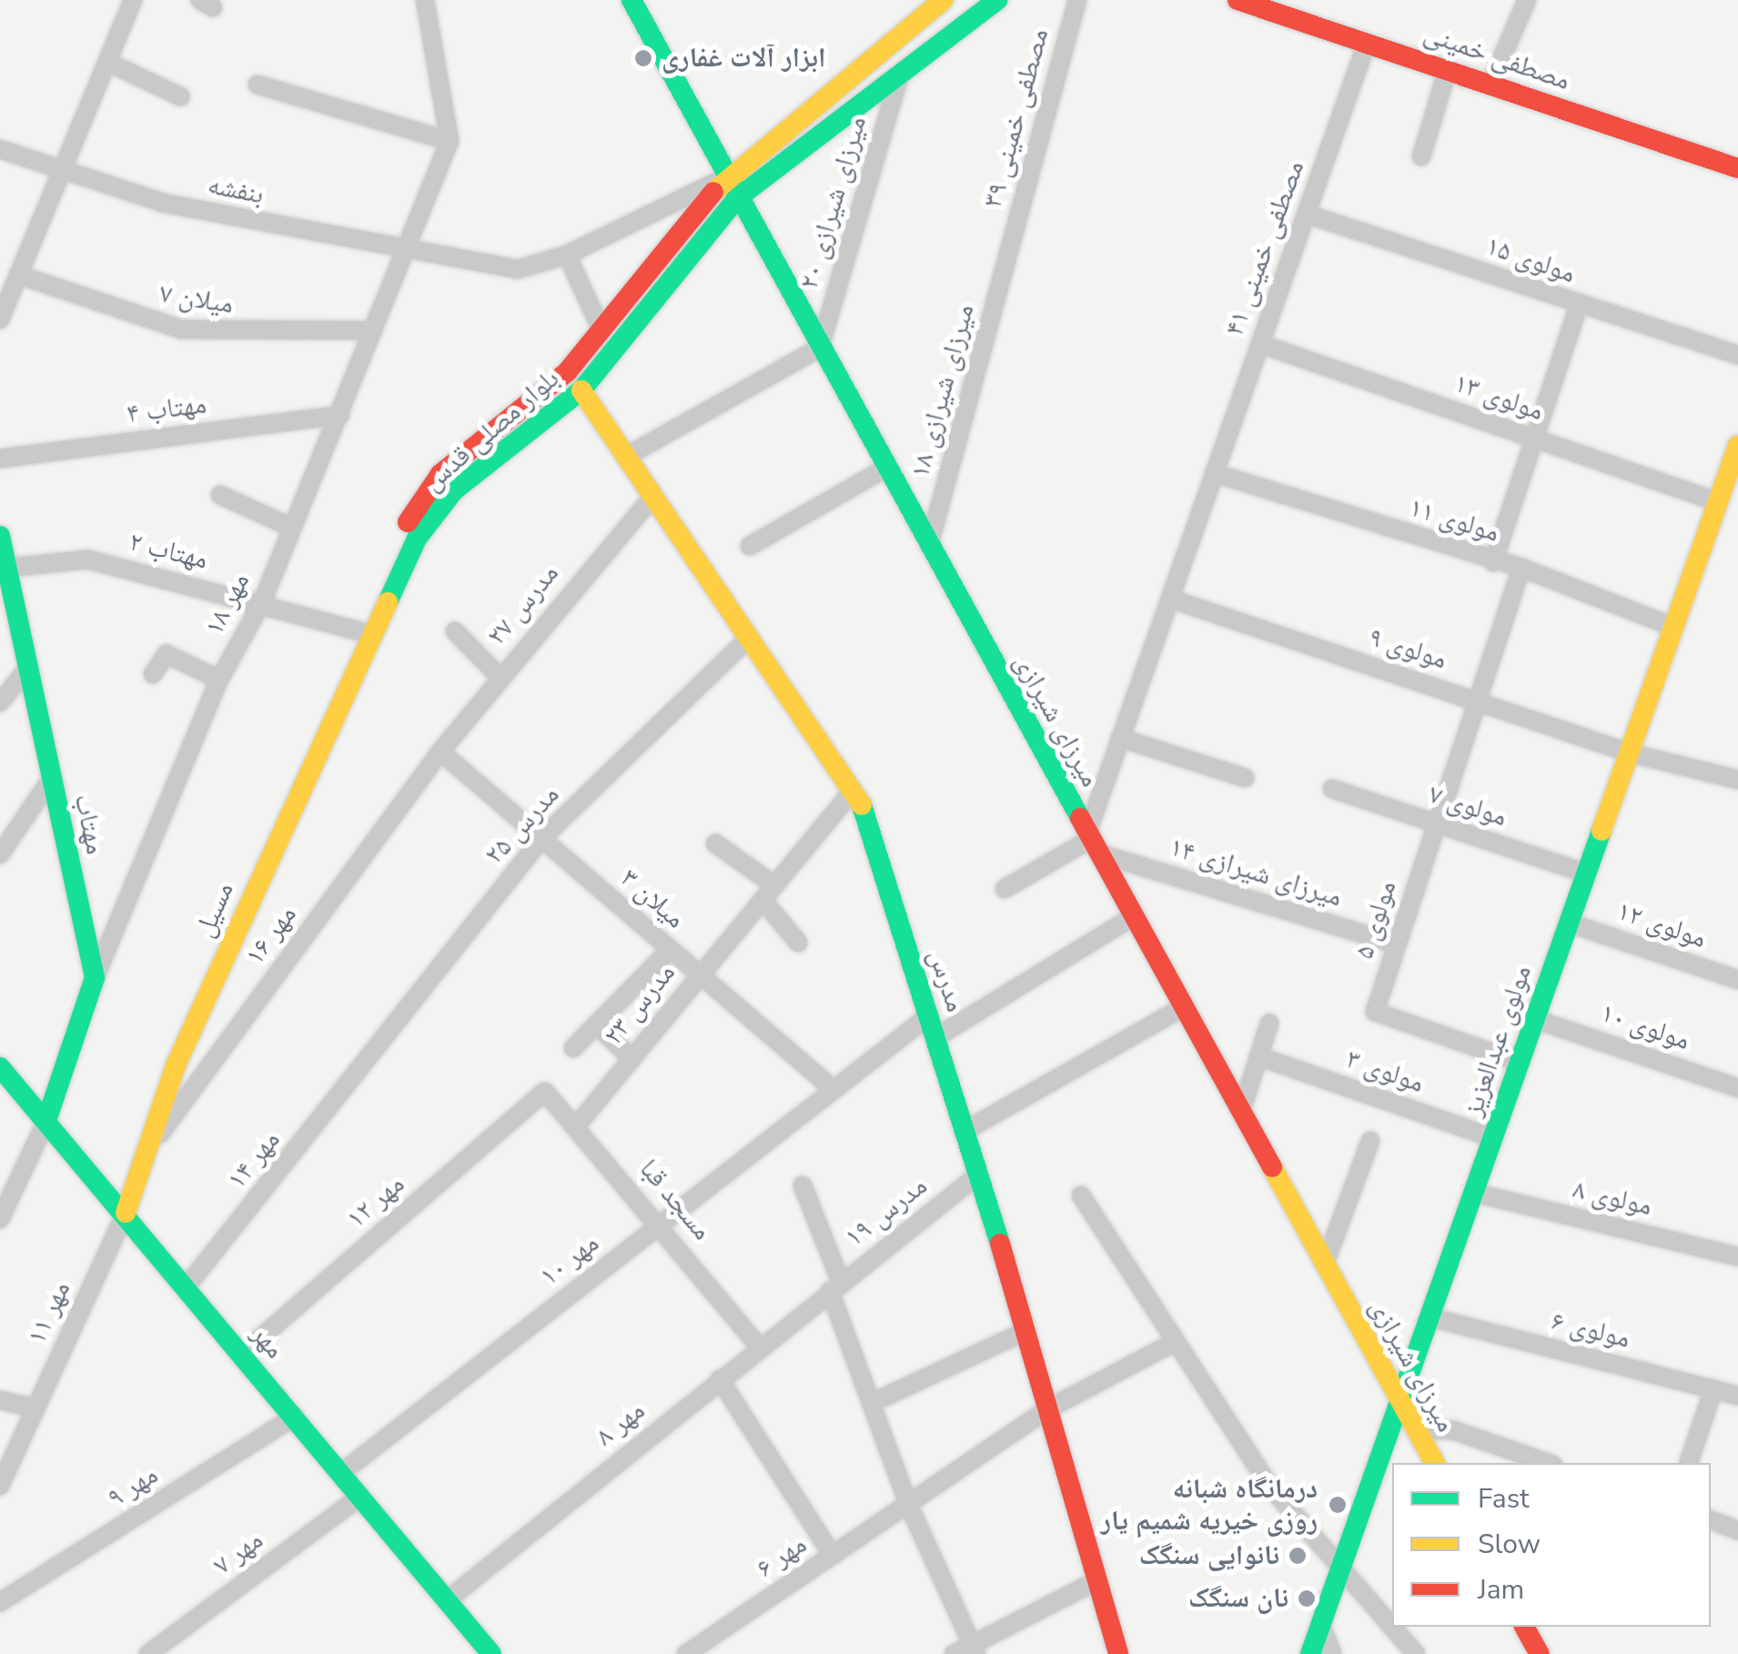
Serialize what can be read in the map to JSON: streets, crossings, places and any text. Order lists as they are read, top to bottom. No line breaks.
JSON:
{"streets":{"main road":["مصطفی خمینی","بلوار مصلی قدس","میرزای شیرازی","مهتاب","مسیل","مدرس","مولوی عبدالعزیز","مهر"],"street":["مصطفی خمینی ۳۹","بنفشه","میرزای شیرازی ۲۰","مصطفی خمینی ۴۱","مولوی ۱۵","میلان ۷","میرزای شیرازی ۱۸","مولوی ۱۳","مهتاب ۴","مولوی ۱۱","مهتاب ۲","مهر ۱۸","مدرس ۲۷","مولوی ۹","مولوی ۷","مدرس ۲۵","میرزای شیرازی ۱۴","میلان ۳","مولوی ۵","مولوی ۱۲","مهر ۱۶","مدرس ۲۳","مولوی ۱۰","مولوی ۳","مهر ۱۴","مولوی ۸","مسجد قبا","مهر ۱۲","مدرس ۱۹","مهر ۱۰","مهر ۱۱","مولوی ۶","مهر ۸","مهر ۹","مهر ۷","مهر ۶"]},"crossings":[["مصطفی خمینی","مصطفی خمینی ۴۱"],["مصطفی خمینی ۳۹","میرزای شیرازی ۱۸"],["بنفشه","بلوار مصلی قدس"],["بنفشه","مهر ۱۸"],["بنفشه","میرزای شیرازی"],["میرزای شیرازی ۲۰","بلوار مصلی قدس"],["میرزای شیرازی ۲۰","میرزای شیرازی"],["مصطفی خمینی ۴۱","مولوی ۱۵"],["مصطفی خمینی ۴۱","مولوی ۱۳"],["مصطفی خمینی ۴۱","مولوی ۱۱"],["مصطفی خمینی ۴۱","مولوی ۹"],["مصطفی خمینی ۴۱","میرزای شیرازی"],["مصطفی خمینی ۴۱","میرزای شیرازی ۱۴"],["میلان ۷","مهر ۱۸"],["میرزای شیرازی ۱۸","میرزای شیرازی"],["مولوی ۱۳","مولوی عبدالعزیز"],["مهتاب ۴","مهر ۱۸"],["بلوار مصلی قدس","مهتاب ۲"],["بلوار مصلی قدس","میرزای شیرازی"],["بلوار مصلی قدس","مسیل"],["بلوار مصلی قدس","مدرس"],["مولوی ۱۱","مولوی ۵"],["مولوی ۱۱","مولوی عبدالعزیز"],["مهتاب ۲","مهر ۱۸"],["مهتاب ۲","مهتاب"],["مهتاب ۲","مسیل"],["مهر ۱۸","مهتاب"],["مدرس ۲۷","میلان ۳"],["مدرس ۲۷","مهر ۱۶"],["مدرس ۲۷","مدرس"],["مولوی ۹","مولوی ۵"],["مولوی ۹","مولوی عبدالعزیز"],["میرزای شیرازی","میرزای شیرازی ۱۴"],["میرزای شیرازی","مولوی عبدالعزیز"],["مولوی ۷","مولوی ۵"],["مولوی ۷","مولوی عبدالعزیز"],["مدرس ۲۵","میلان ۳"],["مدرس ۲۵","مدرس"],["مدرس ۲۵","مهر ۱۴"],["میرزای شیرازی ۱۴","مولوی ۵"],["میلان ۳","مهر ۱۶"],["میلان ۳","مدرس ۲۳"],["میلان ۳","مهر ۱۰"],["مسیل","مهر ۱۶"],["مسیل","مهر ۱۱"],["مسیل","مهر"],["مولوی ۵","مولوی عبدالعزیز"],["مولوی ۱۲","مولوی عبدالعزیز"],["مدرس","مدرس ۲۳"],["مدرس","مدرس ۱۹"],["مدرس","مهر ۱۰"],["مدرس","مهر ۶"],["مدرس ۲۳","مسجد قبا"],["مولوی ۱۰","مولوی عبدالعزیز"],["مولوی عبدالعزیز","مولوی ۳"],["مولوی عبدالعزیز","مولوی ۸"],["مولوی عبدالعزیز","مولوی ۶"],["مهر ۱۴","مهر"],["مسجد قبا","مهر ۱۲"],["مسجد قبا","مهر ۱۰"],["مسجد قبا","مهر ۸"],["مهر ۱۲","مهر"],["مدرس ۱۹","مهر ۸"],["مهر ۱۰","مهر"],["مهر ۱۱","مهر"],["مهر","مهر ۸"],["مهر","مهر ۹"],["مهر","مهر ۷"]],"places":["ابزار آلات غفاری","درمانگاه شبانه روزی خیریه شمیم یار","نانوایی سنگک","نان سنگک"],"legend":["Fast","Slow","Jam"]}
